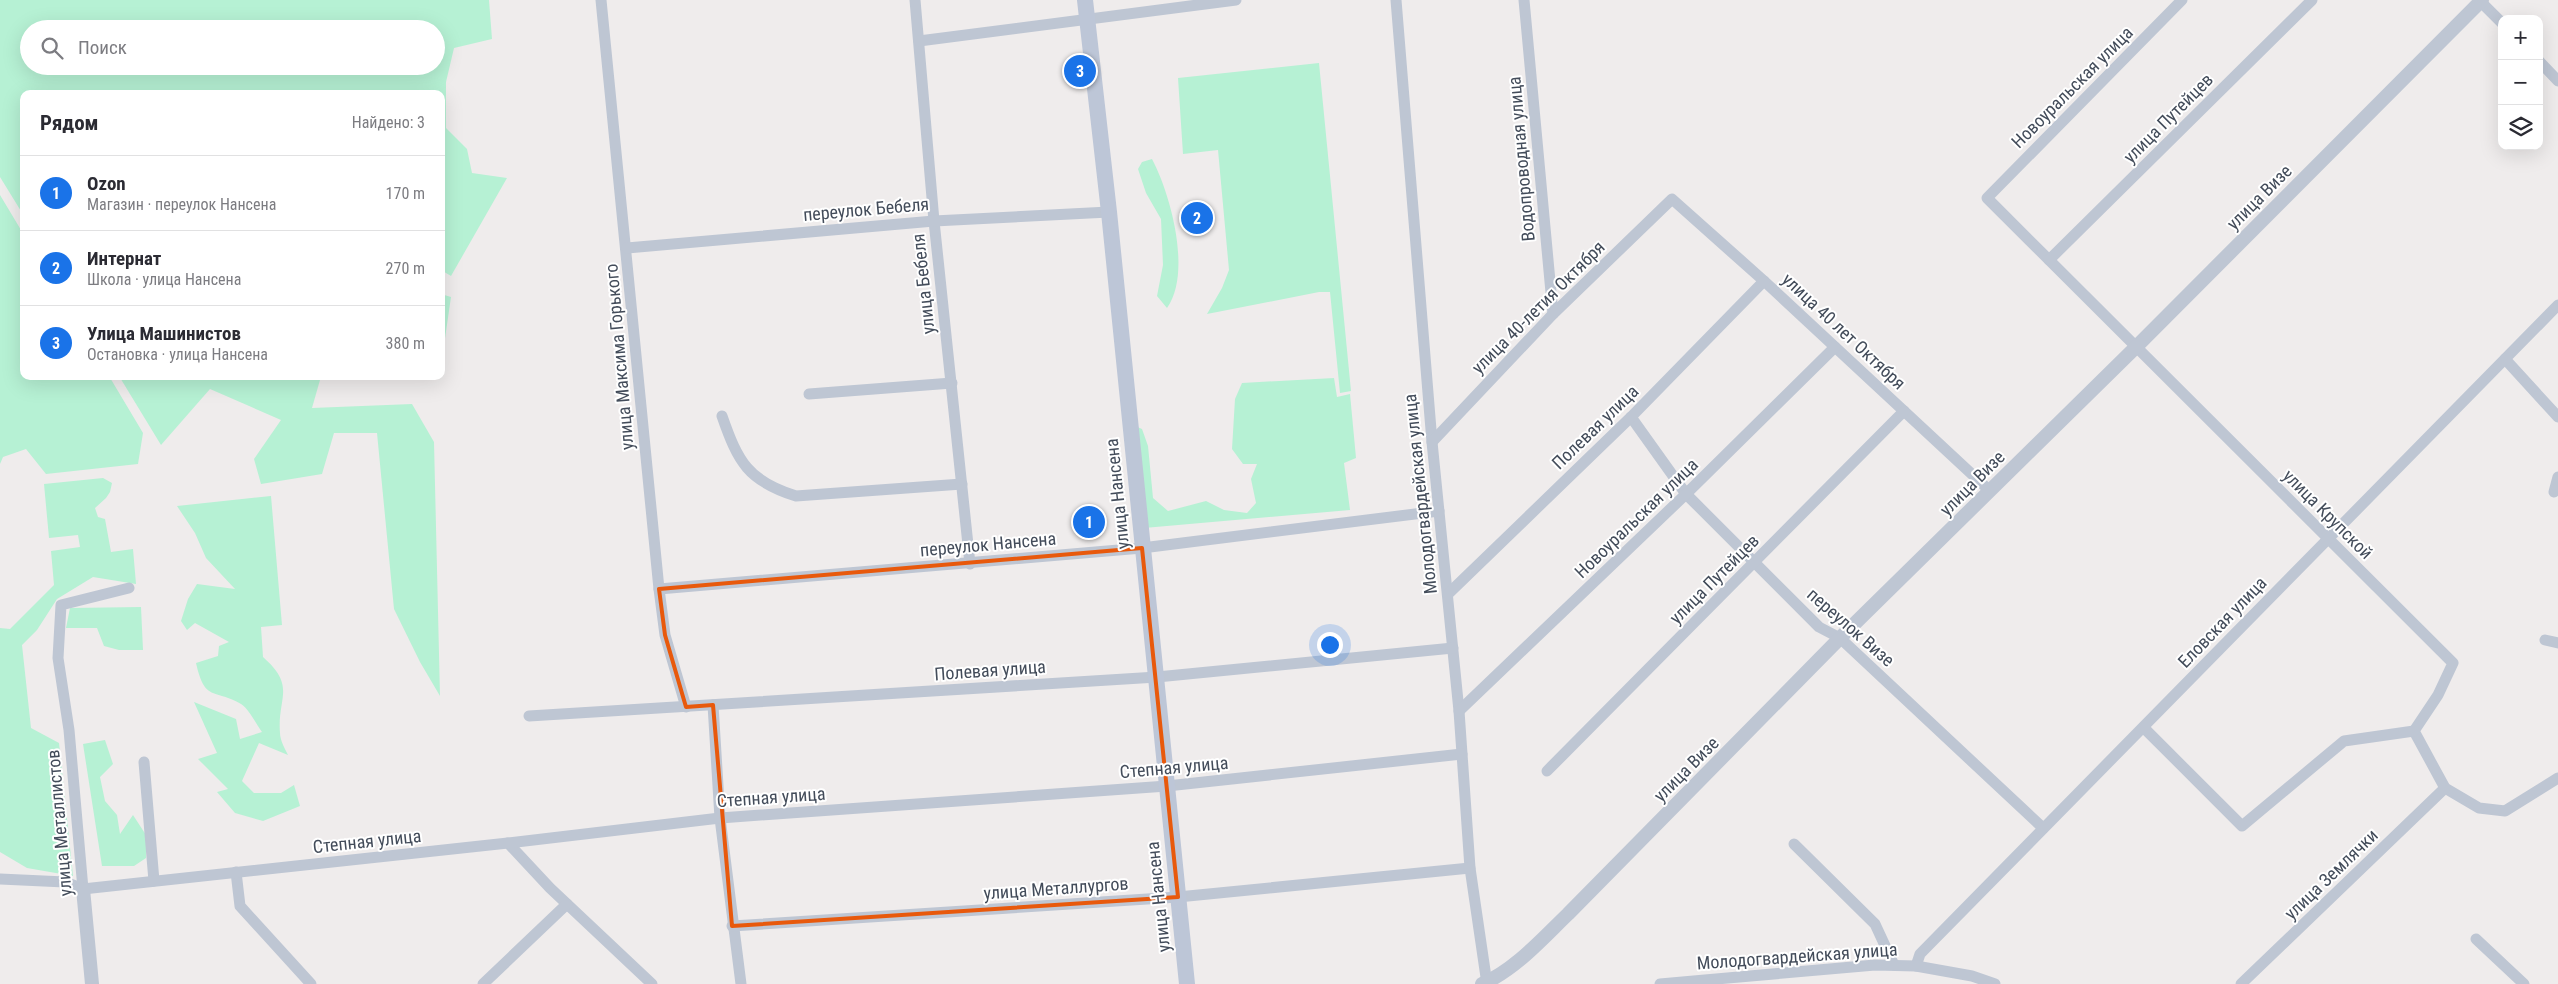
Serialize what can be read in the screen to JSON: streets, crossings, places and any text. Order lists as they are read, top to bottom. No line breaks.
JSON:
{"streets":{"main road":["улица Нансена"],"street":["Новоуральская улица","улица Путейцев","Водопроводная улица","улица Визе","переулок Бебеля","улица Бебеля","улица 40-летия Октября","улица 40 лет Октября","улица Максима Горького","Полевая улица","Молодогвардейская улица","улица Крупской","переулок Нансена","Еловская улица","переулок Визе","Степная улица","улица Металлистов","улица Землячки","улица Металлургов"]},"crossings":[["Новоуральская улица","улица 40 лет Октября"],["Новоуральская улица","Молодогвардейская улица"],["Новоуральская улица","улица Крупской"],["Новоуральская улица","переулок Визе"],["улица Путейцев","улица 40 лет Октября"],["улица Путейцев","улица Крупской"],["улица Путейцев","переулок Визе"],["Водопроводная улица","улица 40-летия Октября"],["улица Визе","улица 40 лет Октября"],["улица Визе","Молодогвардейская улица"],["улица Визе","улица Крупской"],["улица Визе","переулок Визе"],["переулок Бебеля","улица Бебеля"],["переулок Бебеля","улица Максима Горького"],["переулок Бебеля","улица Нансена"],["улица Бебеля","переулок Нансена"],["улица 40-летия Октября","улица 40 лет Октября"],["улица 40-летия Октября","Молодогвардейская улица"],["улица 40 лет Октября","Полевая улица"],["улица Максима Горького","Полевая улица"],["улица Максима Горького","переулок Нансена"],["Полевая улица","улица Нансена"],["Полевая улица","Молодогвардейская улица"],["Полевая улица","переулок Визе"],["улица Нансена","переулок Нансена"],["улица Нансена","Степная улица"],["улица Нансена","улица Металлургов"],["Молодогвардейская улица","переулок Нансена"],["Молодогвардейская улица","Еловская улица"],["Молодогвардейская улица","Степная улица"],["Молодогвардейская улица","улица Металлургов"],["улица Крупской","Еловская улица"],["Еловская улица","переулок Визе"],["Степная улица","улица Металлистов"]],"page":{"map_buttons":["+","−"],"search":"Поиск","pins":["3","2","1"],"heading":["Рядом","Найдено: 3"],"list":[{"mark":"1","name":"Ozon","note":"Магазин · переулок Нансена","value":"170 m"},{"mark":"2","name":"Интернат","note":"Школа · улица Нансена","value":"270 m"},{"mark":"3","name":"Улица Машинистов","note":"Остановка · улица Нансена","value":"380 m"}]}}
